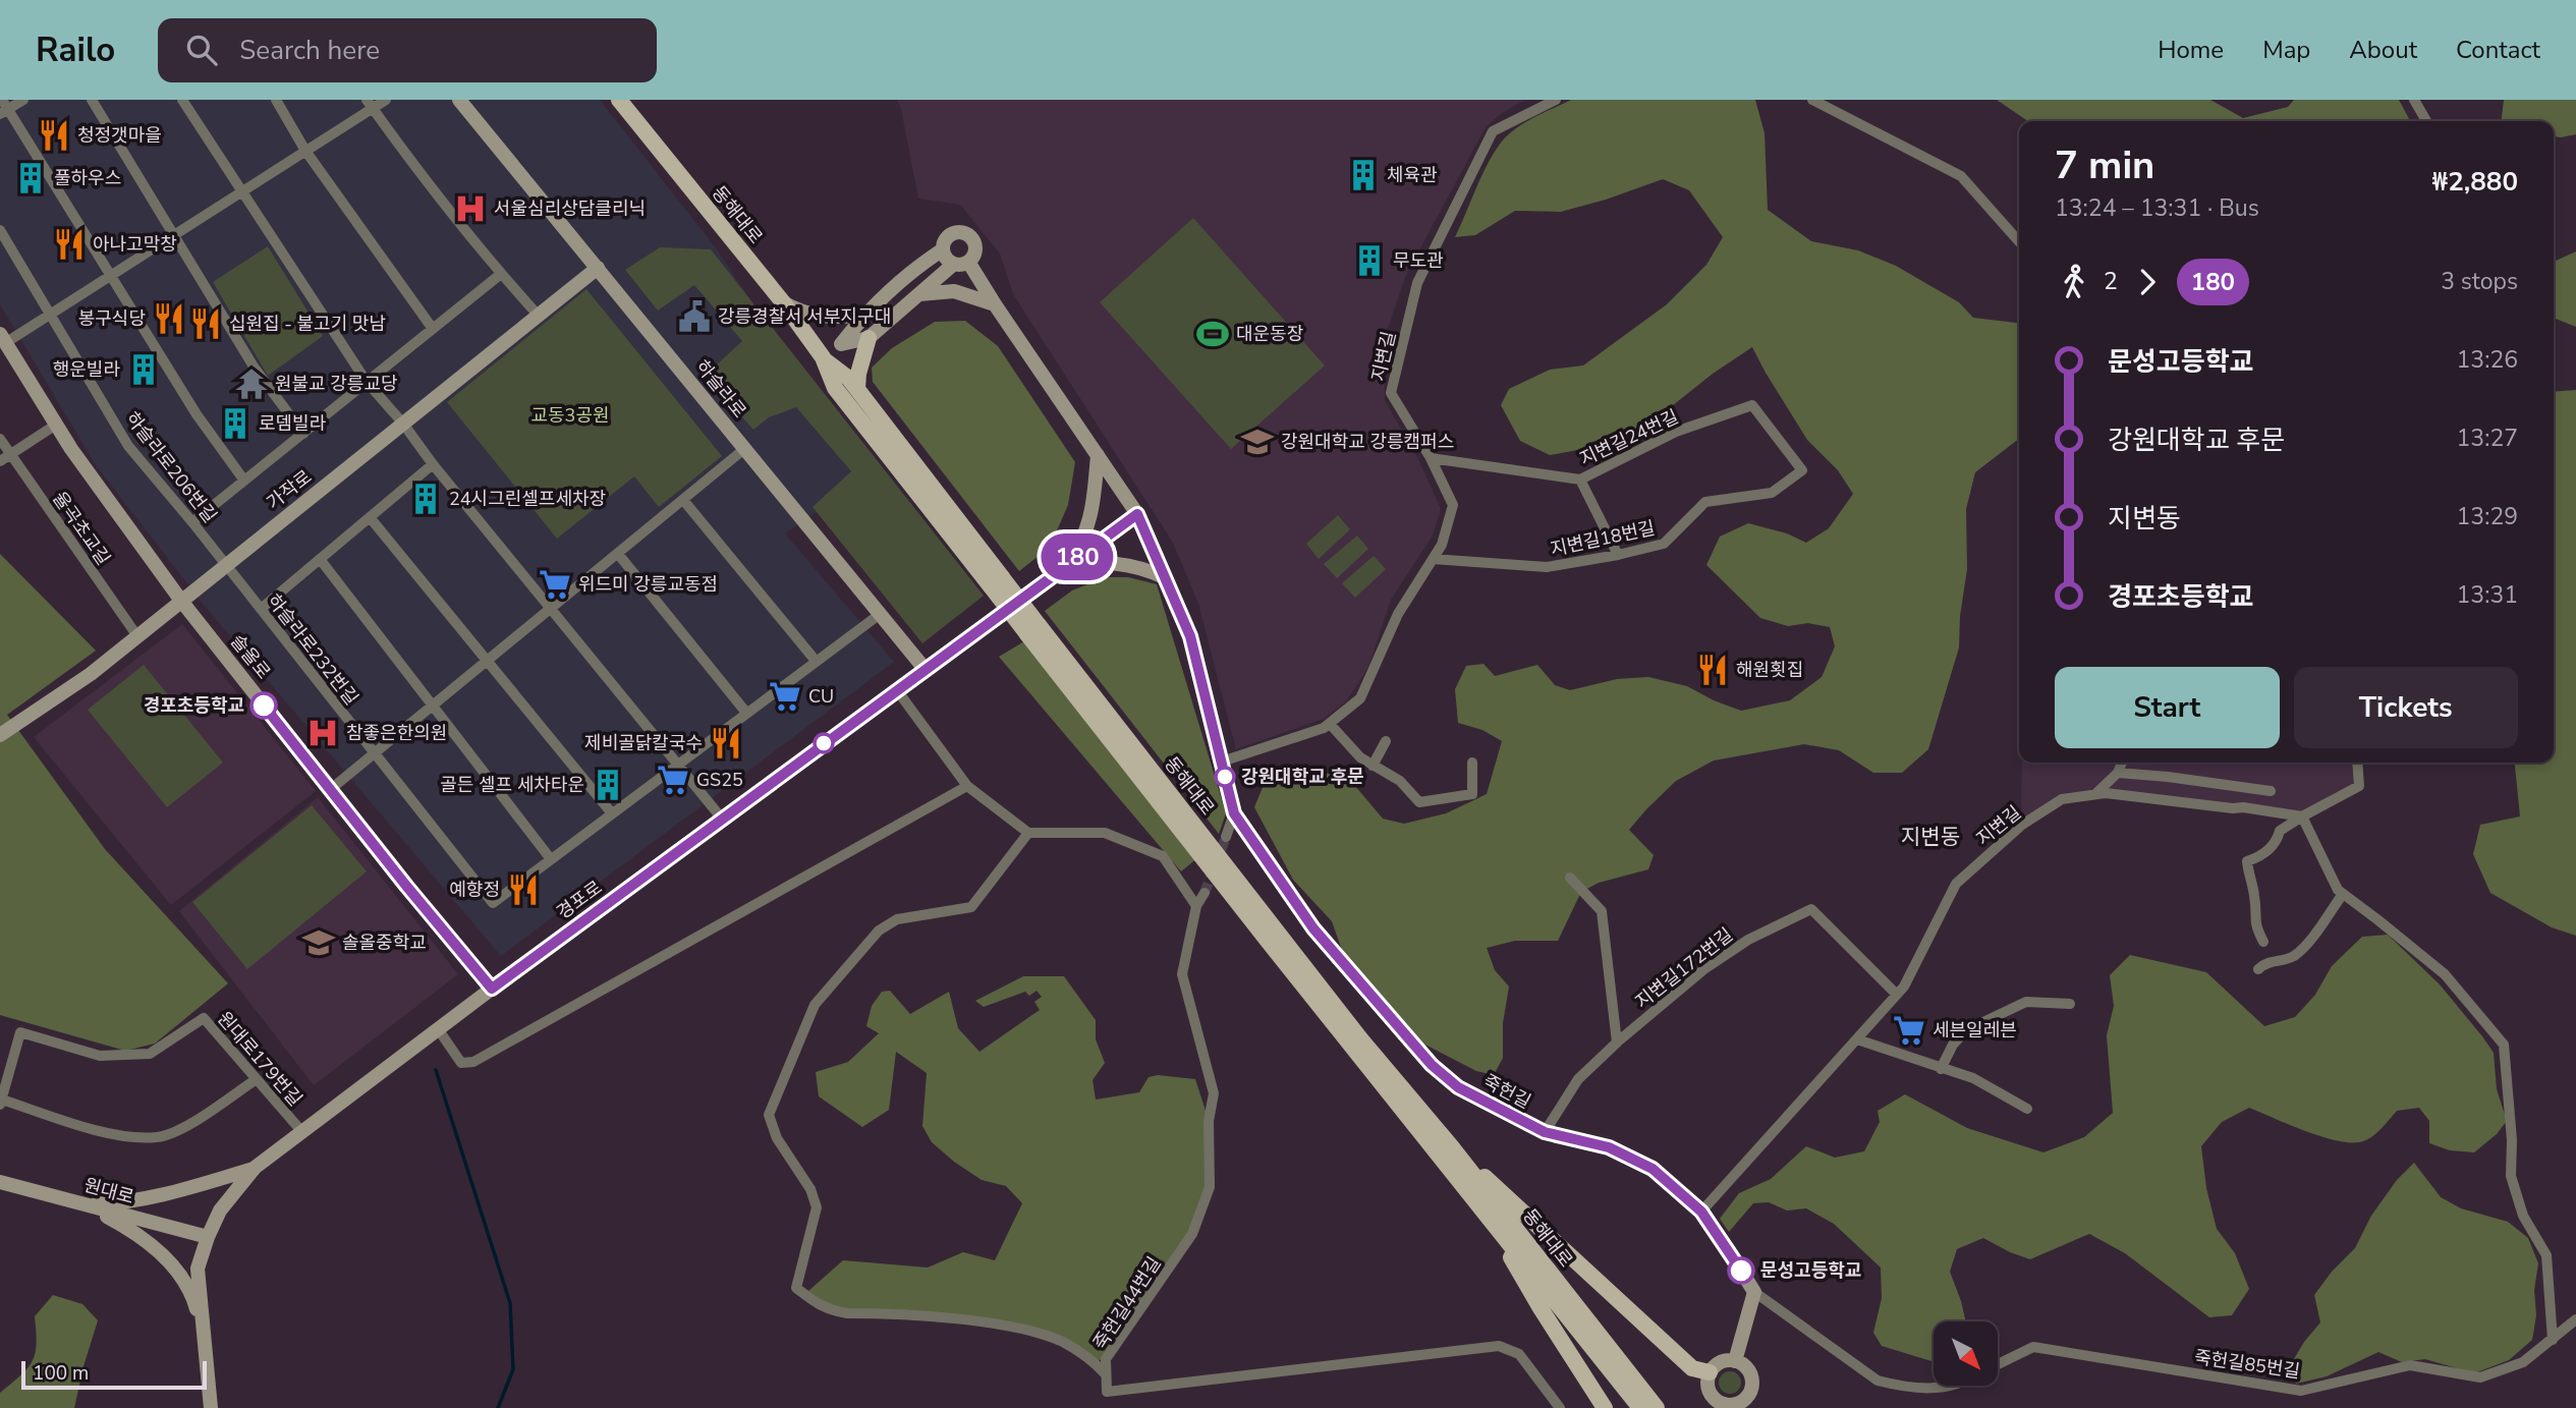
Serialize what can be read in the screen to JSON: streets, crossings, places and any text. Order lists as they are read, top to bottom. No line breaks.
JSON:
{"streets":{"main road":["동해대로"],"street":["지변길","하슬라로","지변길24번길","하슬라로206번길","가작로","율곡초교길","지변길18번길","하슬라로232번길","솔올로","경포로","지변길172번길","원대로179번길","죽헌길","원대로","죽헌길44번길","죽헌길85번길"]},"crossings":[["지변길","지변길24번길"],["지변길","지변길18번길"],["지변길","지변길172번길"],["지변길","죽헌길"],["하슬라로","가작로"],["하슬라로","경포로"],["지변길24번길","지변길18번길"],["하슬라로206번길","가작로"],["하슬라로206번길","하슬라로232번길"],["가작로","율곡초교길"],["가작로","하슬라로232번길"],["가작로","솔올로"],["솔올로","경포로"],["경포로","원대로179번길"],["경포로","원대로"],["지변길172번길","죽헌길"]],"districts":["지변동"],"parks":["교동3공원"],"places":{"restaurant":["청정갯마을","아나고막창","봉구식당","십원집 - 불고기 맛남","해원횟집","제비골닭칼국수","예향정"],"building":["체육관","풀하우스","무도관","행운빌라","로뎀빌라","24시그린셀프세차장","골든 셀프 세차타운"],"hospital":["서울심리상담클리닉","참좋은한의원"],"public building":["강릉경찰서 서부지구대"],"sports":["대운동장"],"temple":["원불교 강릉교당"],"school or university":["강원대학교 강릉캠퍼스","솔올중학교"],"supermarket":["위드미 강릉교동점","CU","GS25","세븐일레븐"],"other":["경포초등학교","강원대학교 후문","문성고등학교"]},"lines":["bus line 180"],"scale_bar":"100 m","north":"bottom right","page":{"header":"Railo","search":"Search here","nav":["Home","Map","About","Contact"],"on_map":"180","heading":["7 min","13:24 – 13:31 · Bus","₩2,880"],"legs":["2","180","3 stops"],"list":[{"name":"문성고등학교","value":"13:26"},{"name":"강원대학교 후문","value":"13:27"},{"name":"지변동","value":"13:29"},{"name":"경포초등학교","value":"13:31"}],"buttons":["Start","Tickets"],"scale":"100 m"}}
